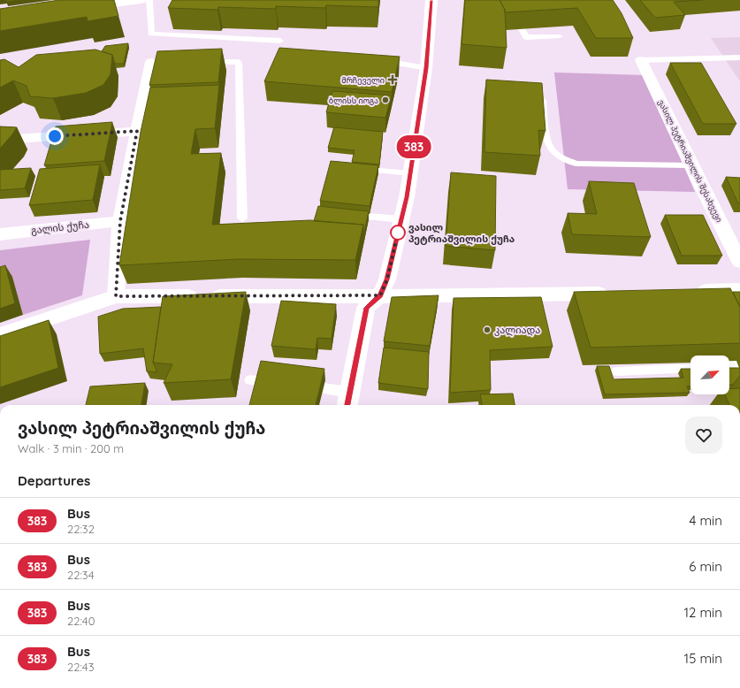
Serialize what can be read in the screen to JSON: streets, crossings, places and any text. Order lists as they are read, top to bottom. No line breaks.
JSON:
{"streets":{"street":["ვასილ პეტრიაშვილის შესახვევი","გალის ქუჩა"]},"places":{"health":["მრჩეველი"],"other":["ბლისს იოგა","ვასილ პეტრიაშვილის ქუჩა","კალიადა"]},"lines":["bus line 383"],"north":"top right","page":{"on_map":"383","heading":[["ვასილ პეტრიაშვილის ქუჩა","Walk · 3 min · 200 m"],"Departures"],"list":[{"mark":"383","name":"Bus","note":"22:32","value":"4 min"},{"mark":"383","name":"Bus","note":"22:34","value":"6 min"},{"mark":"383","name":"Bus","note":"22:40","value":"12 min"},{"mark":"383","name":"Bus","note":"22:43","value":"15 min"}]}}
